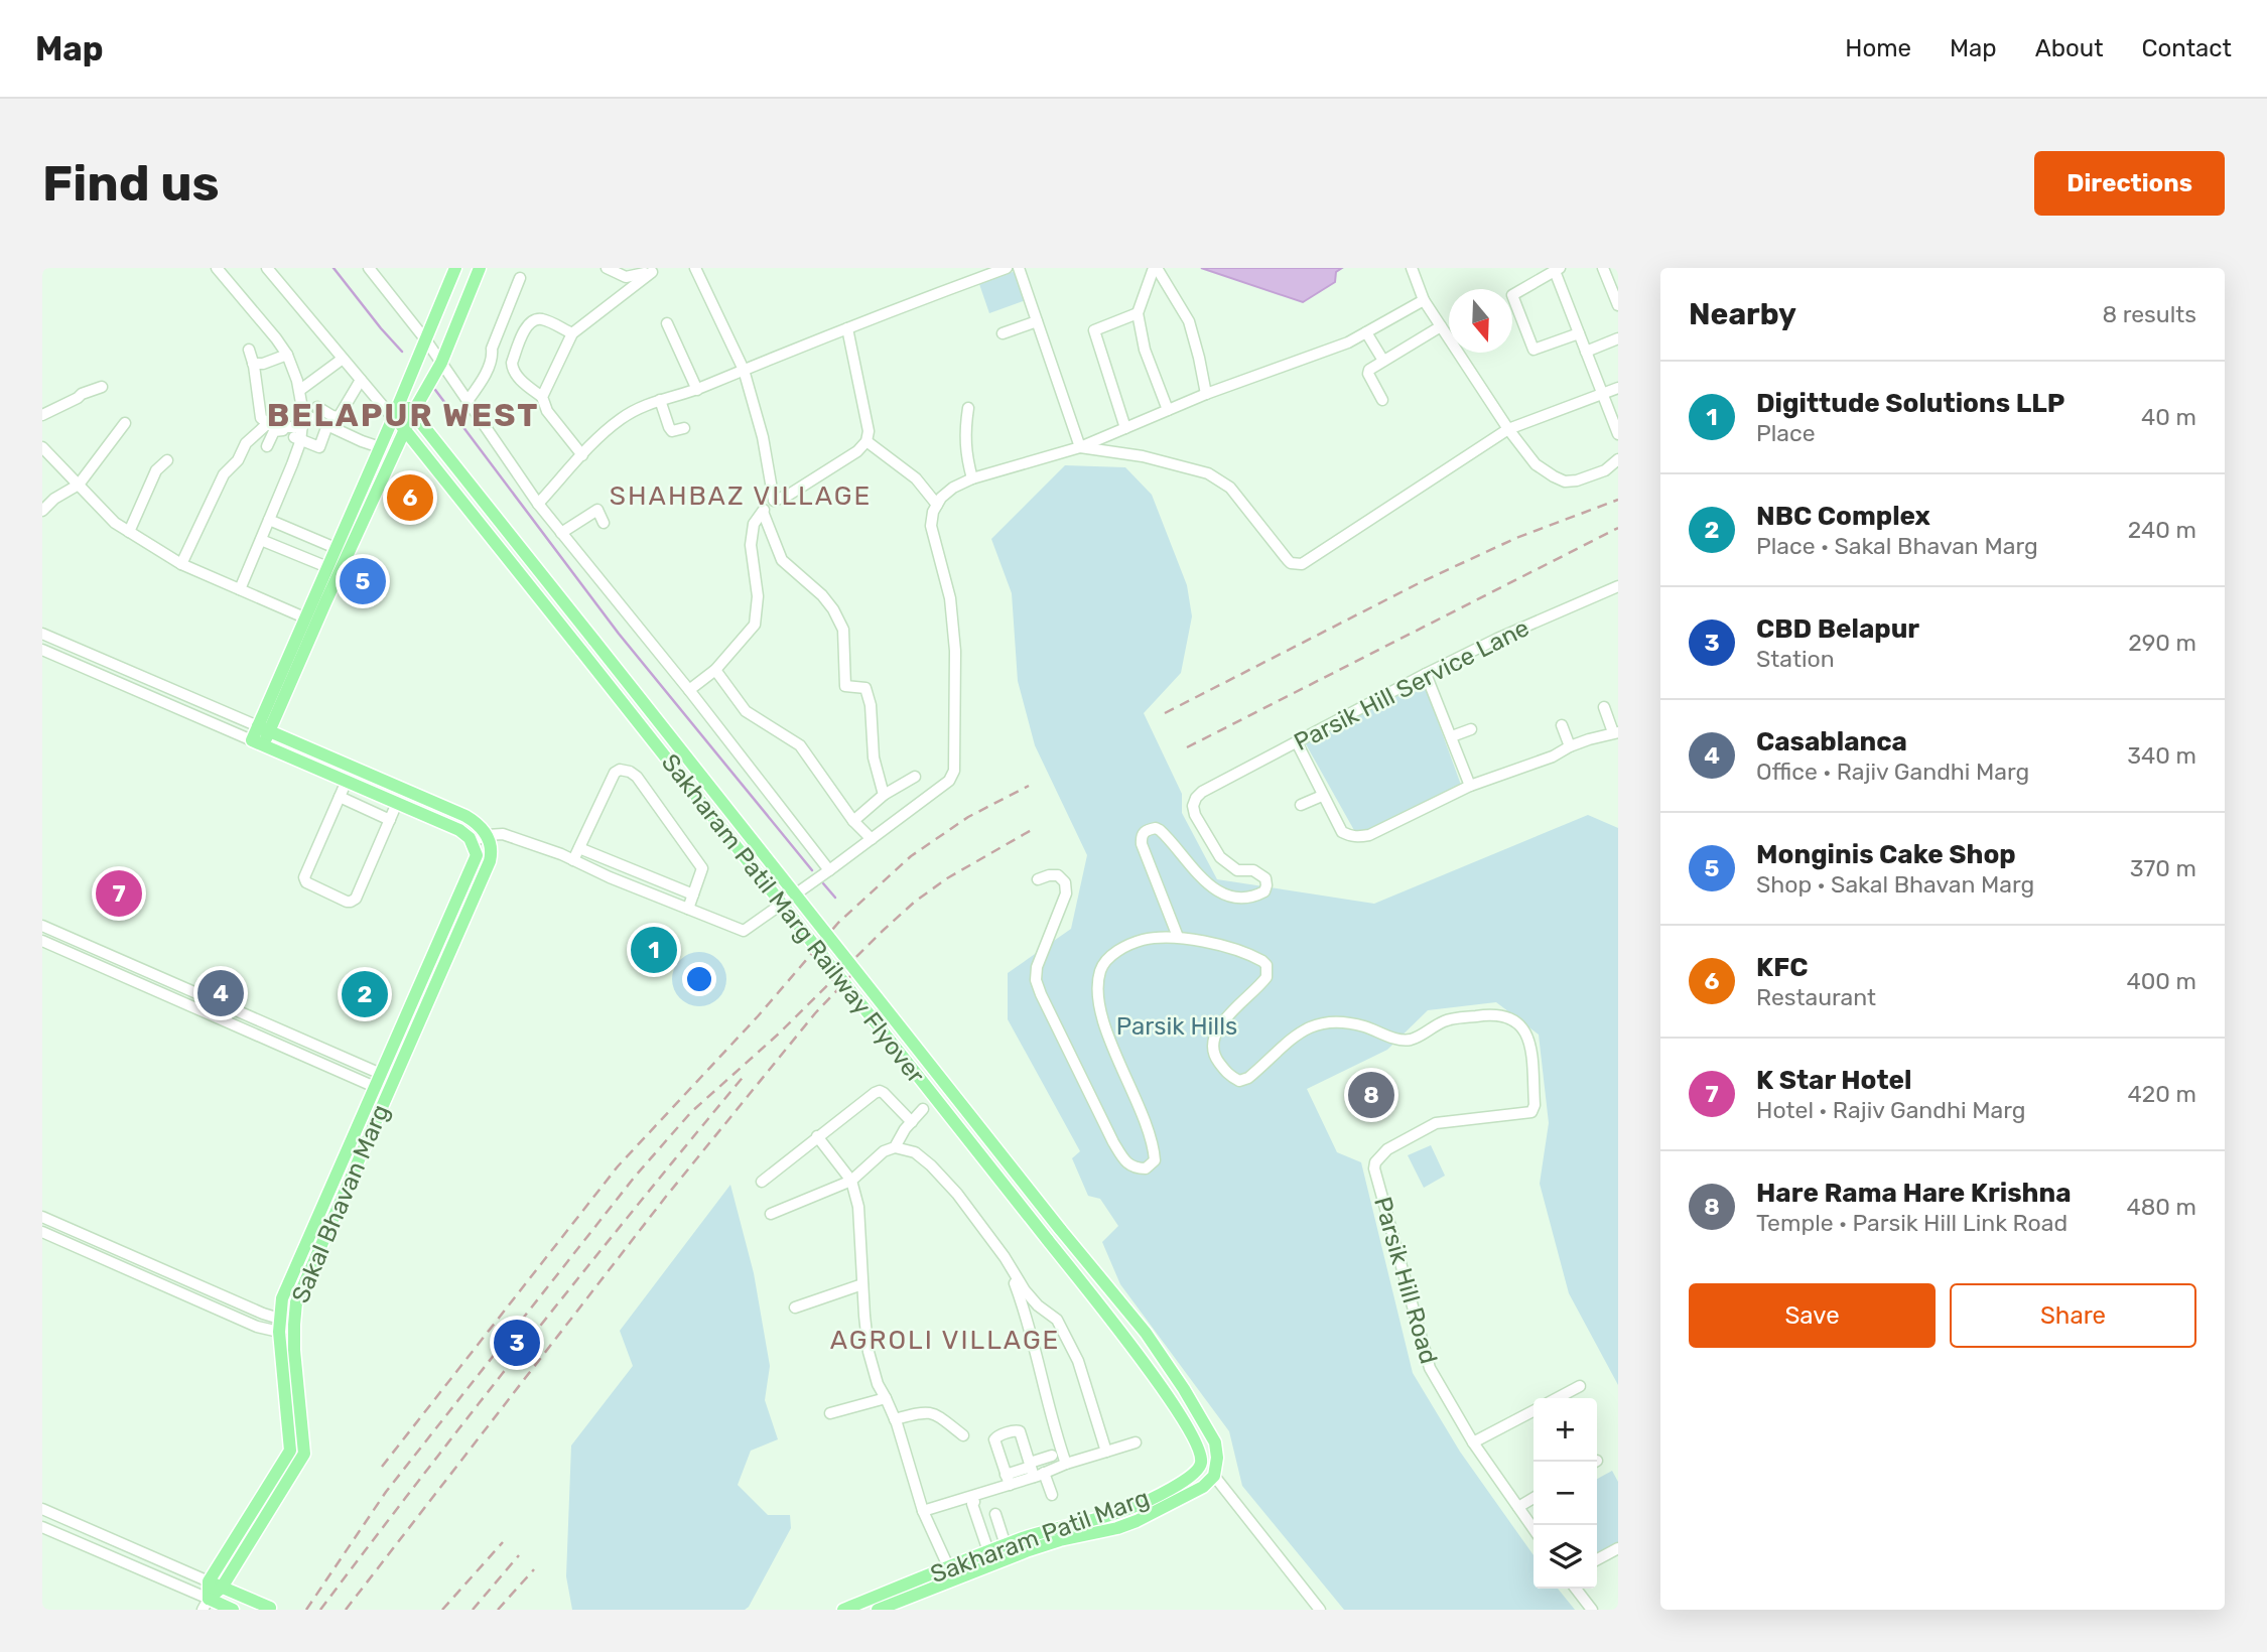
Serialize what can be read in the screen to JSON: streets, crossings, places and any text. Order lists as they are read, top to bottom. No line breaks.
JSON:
{"streets":{"main road":["Sakharam Patil Marg Railway Flyover","Sakal Bhavan Marg","Sakharam Patil Marg"],"street":["Parsik Hill Service Lane","Parsik Hill Road"]},"crossings":[["Parsik Hill Service Lane","Parsik Hill Road"],["Sakharam Patil Marg Railway Flyover","Sakharam Patil Marg"]],"districts":["BELAPUR WEST","SHAHBAZ VILLAGE","AGROLI VILLAGE"],"parks":["Parsik Hills"],"north":"bottom","page":{"header":"Map","nav":["Home","Map","About","Contact"],"buttons":["Directions",["Save","Share"]],"title":"Find us","heading":["Nearby","8 results"],"list":[{"mark":"1","name":"Digittude Solutions LLP","note":"Place","value":"40 m"},{"mark":"2","name":"NBC Complex","note":"Place · Sakal Bhavan Marg","value":"240 m"},{"mark":"3","name":"CBD Belapur","note":"Station","value":"290 m"},{"mark":"4","name":"Casablanca","note":"Office · Rajiv Gandhi Marg","value":"340 m"},{"mark":"5","name":"Monginis Cake Shop","note":"Shop · Sakal Bhavan Marg","value":"370 m"},{"mark":"6","name":"KFC","note":"Restaurant","value":"400 m"},{"mark":"7","name":"K Star Hotel","note":"Hotel · Rajiv Gandhi Marg","value":"420 m"},{"mark":"8","name":"Hare Rama Hare Krishna","note":"Temple · Parsik Hill Link Road","value":"480 m"}],"pins":["6","5","7","1","4","2","8","3"],"map_buttons":["+","−"]}}
